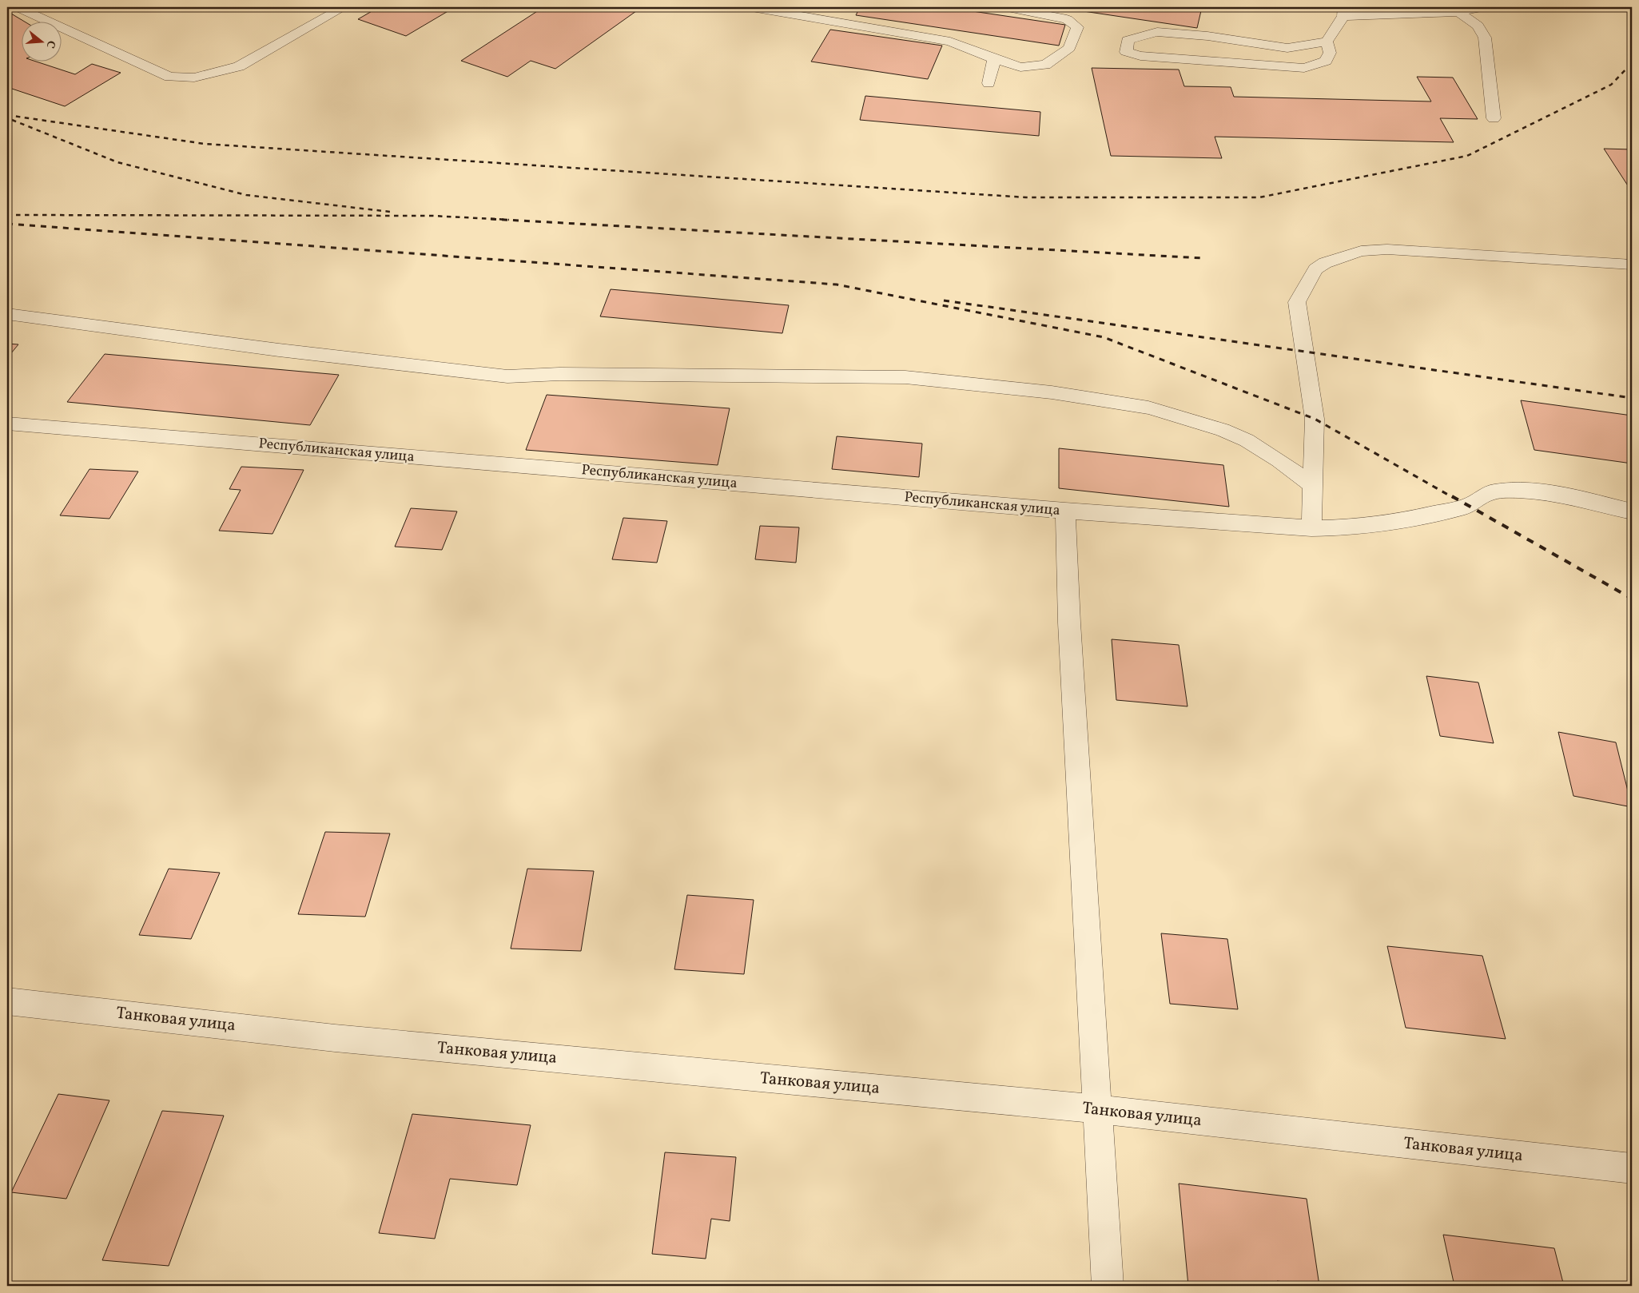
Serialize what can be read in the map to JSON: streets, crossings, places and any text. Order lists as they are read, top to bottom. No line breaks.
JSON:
{"streets":{"street":["Республиканская улица","Танковая улица"]},"north":"right"}
